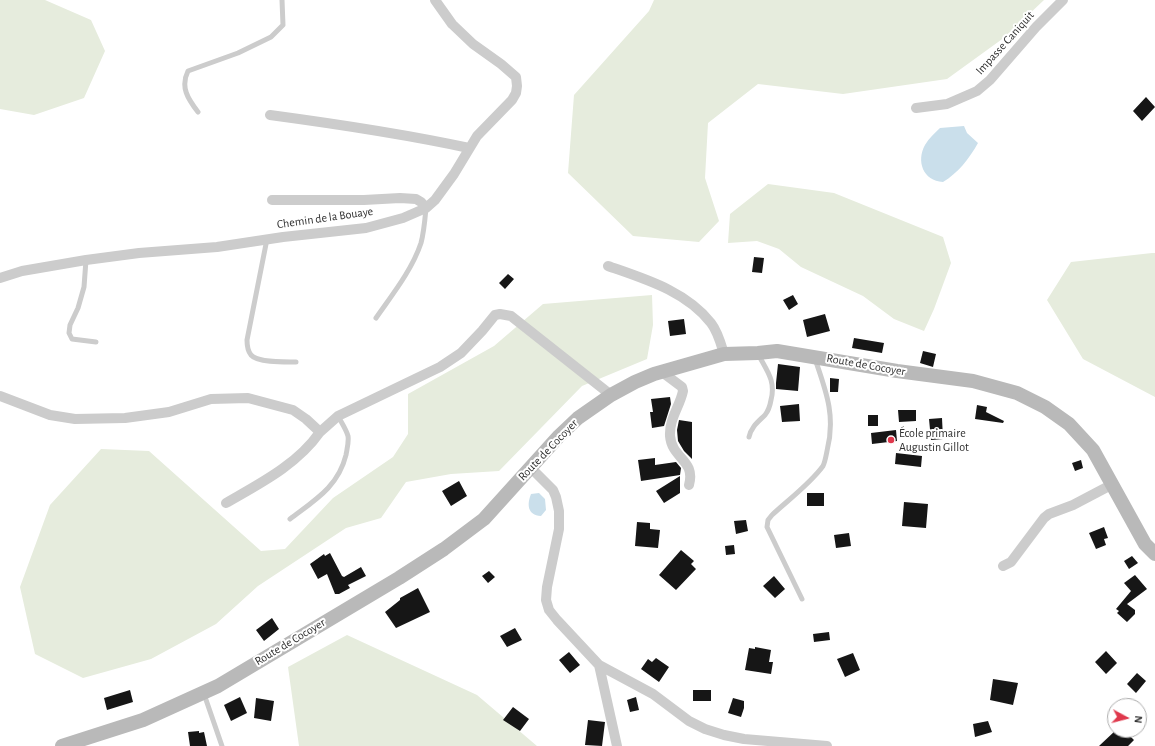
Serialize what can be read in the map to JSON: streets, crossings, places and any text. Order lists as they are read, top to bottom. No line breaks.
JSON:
{"streets":{"main road":["Route de Cocoyer"],"street":["Impasse Caniquit","Chemin de la Bouaye"]},"places":["École primaire Augustin Gillot"],"north":"right"}
